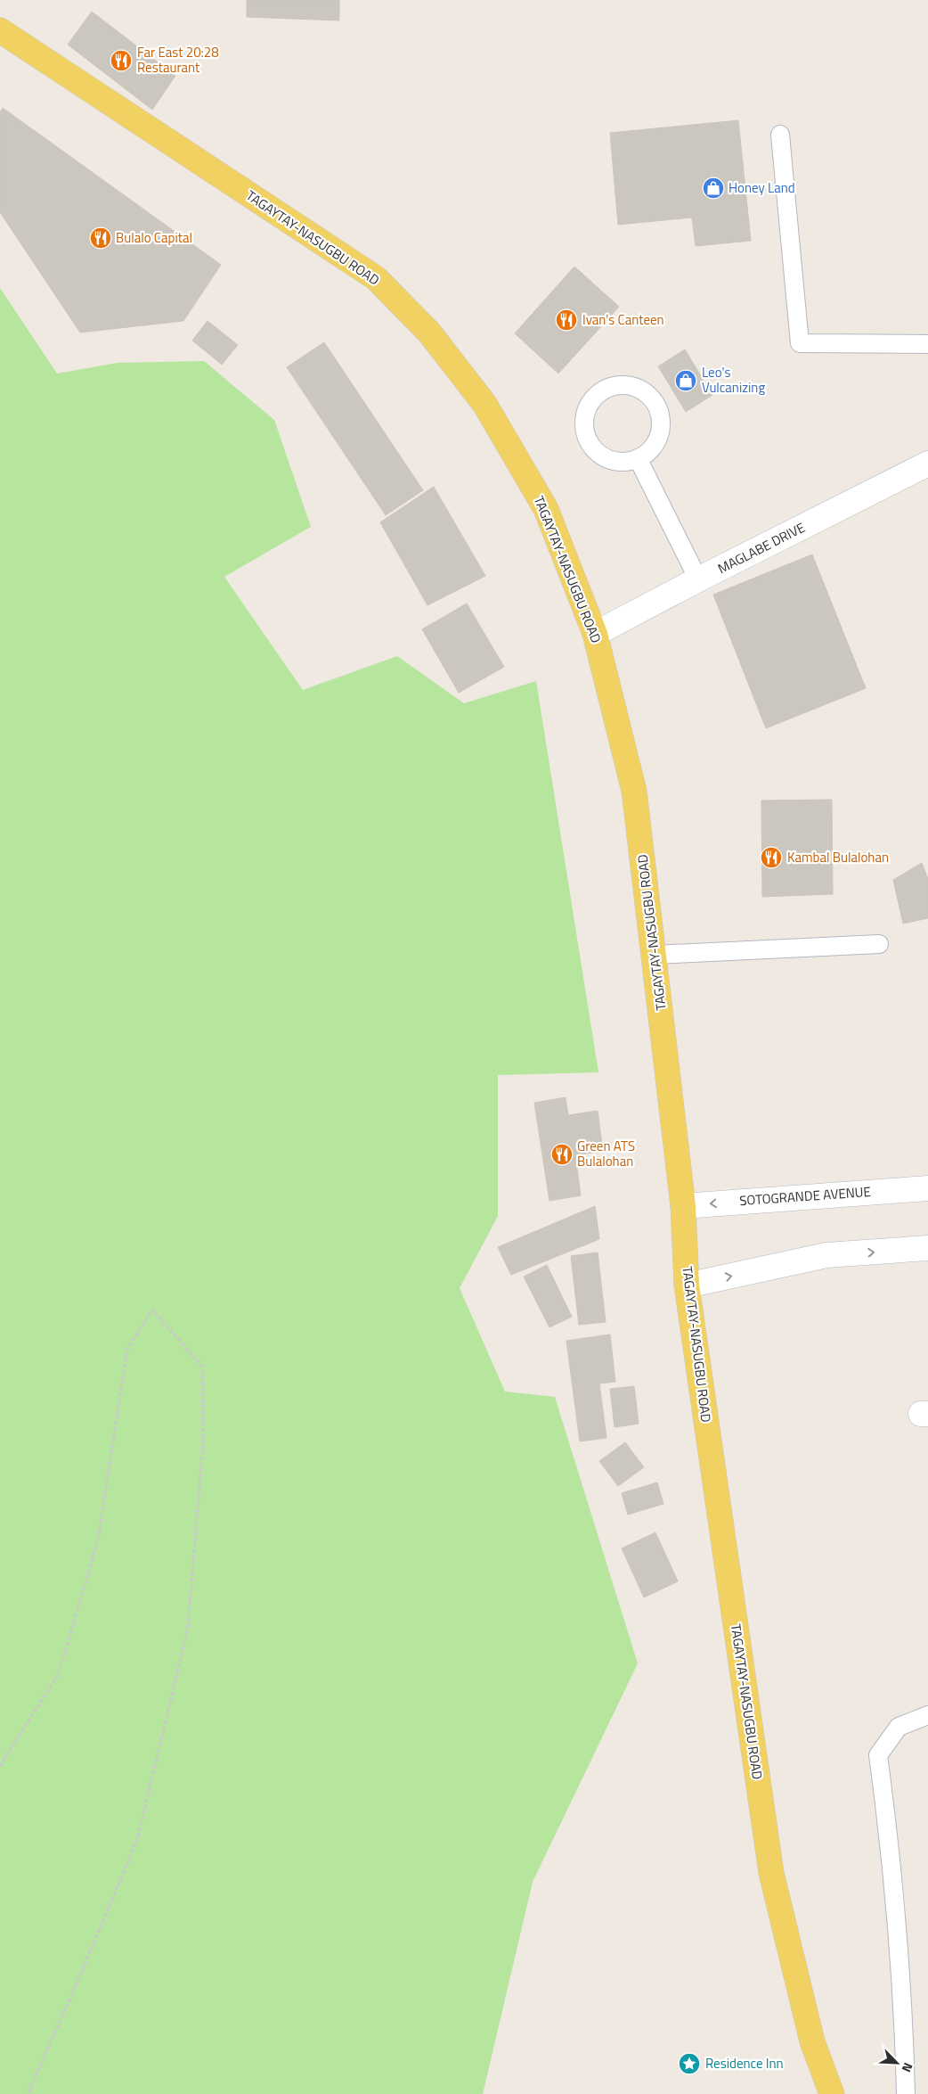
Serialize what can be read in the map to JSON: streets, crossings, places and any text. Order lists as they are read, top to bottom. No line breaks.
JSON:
{"streets":{"main road":["TAGAYTAY-NASUGBU ROAD"],"street":["MAGLABE DRIVE","SOTOGRANDE AVENUE"]},"crossings":[["TAGAYTAY-NASUGBU ROAD","MAGLABE DRIVE"],["TAGAYTAY-NASUGBU ROAD","SOTOGRANDE AVENUE"]],"places":{"restaurant":["Far East 20:28 Restaurant","Bulalo Capital","Ivan's Canteen","Kambal Bulalohan","Green ATS Bulalohan"],"shop":["Honey Land","Leo's Vulcanizing"],"place":["Residence Inn"]},"north":"bottom right"}
